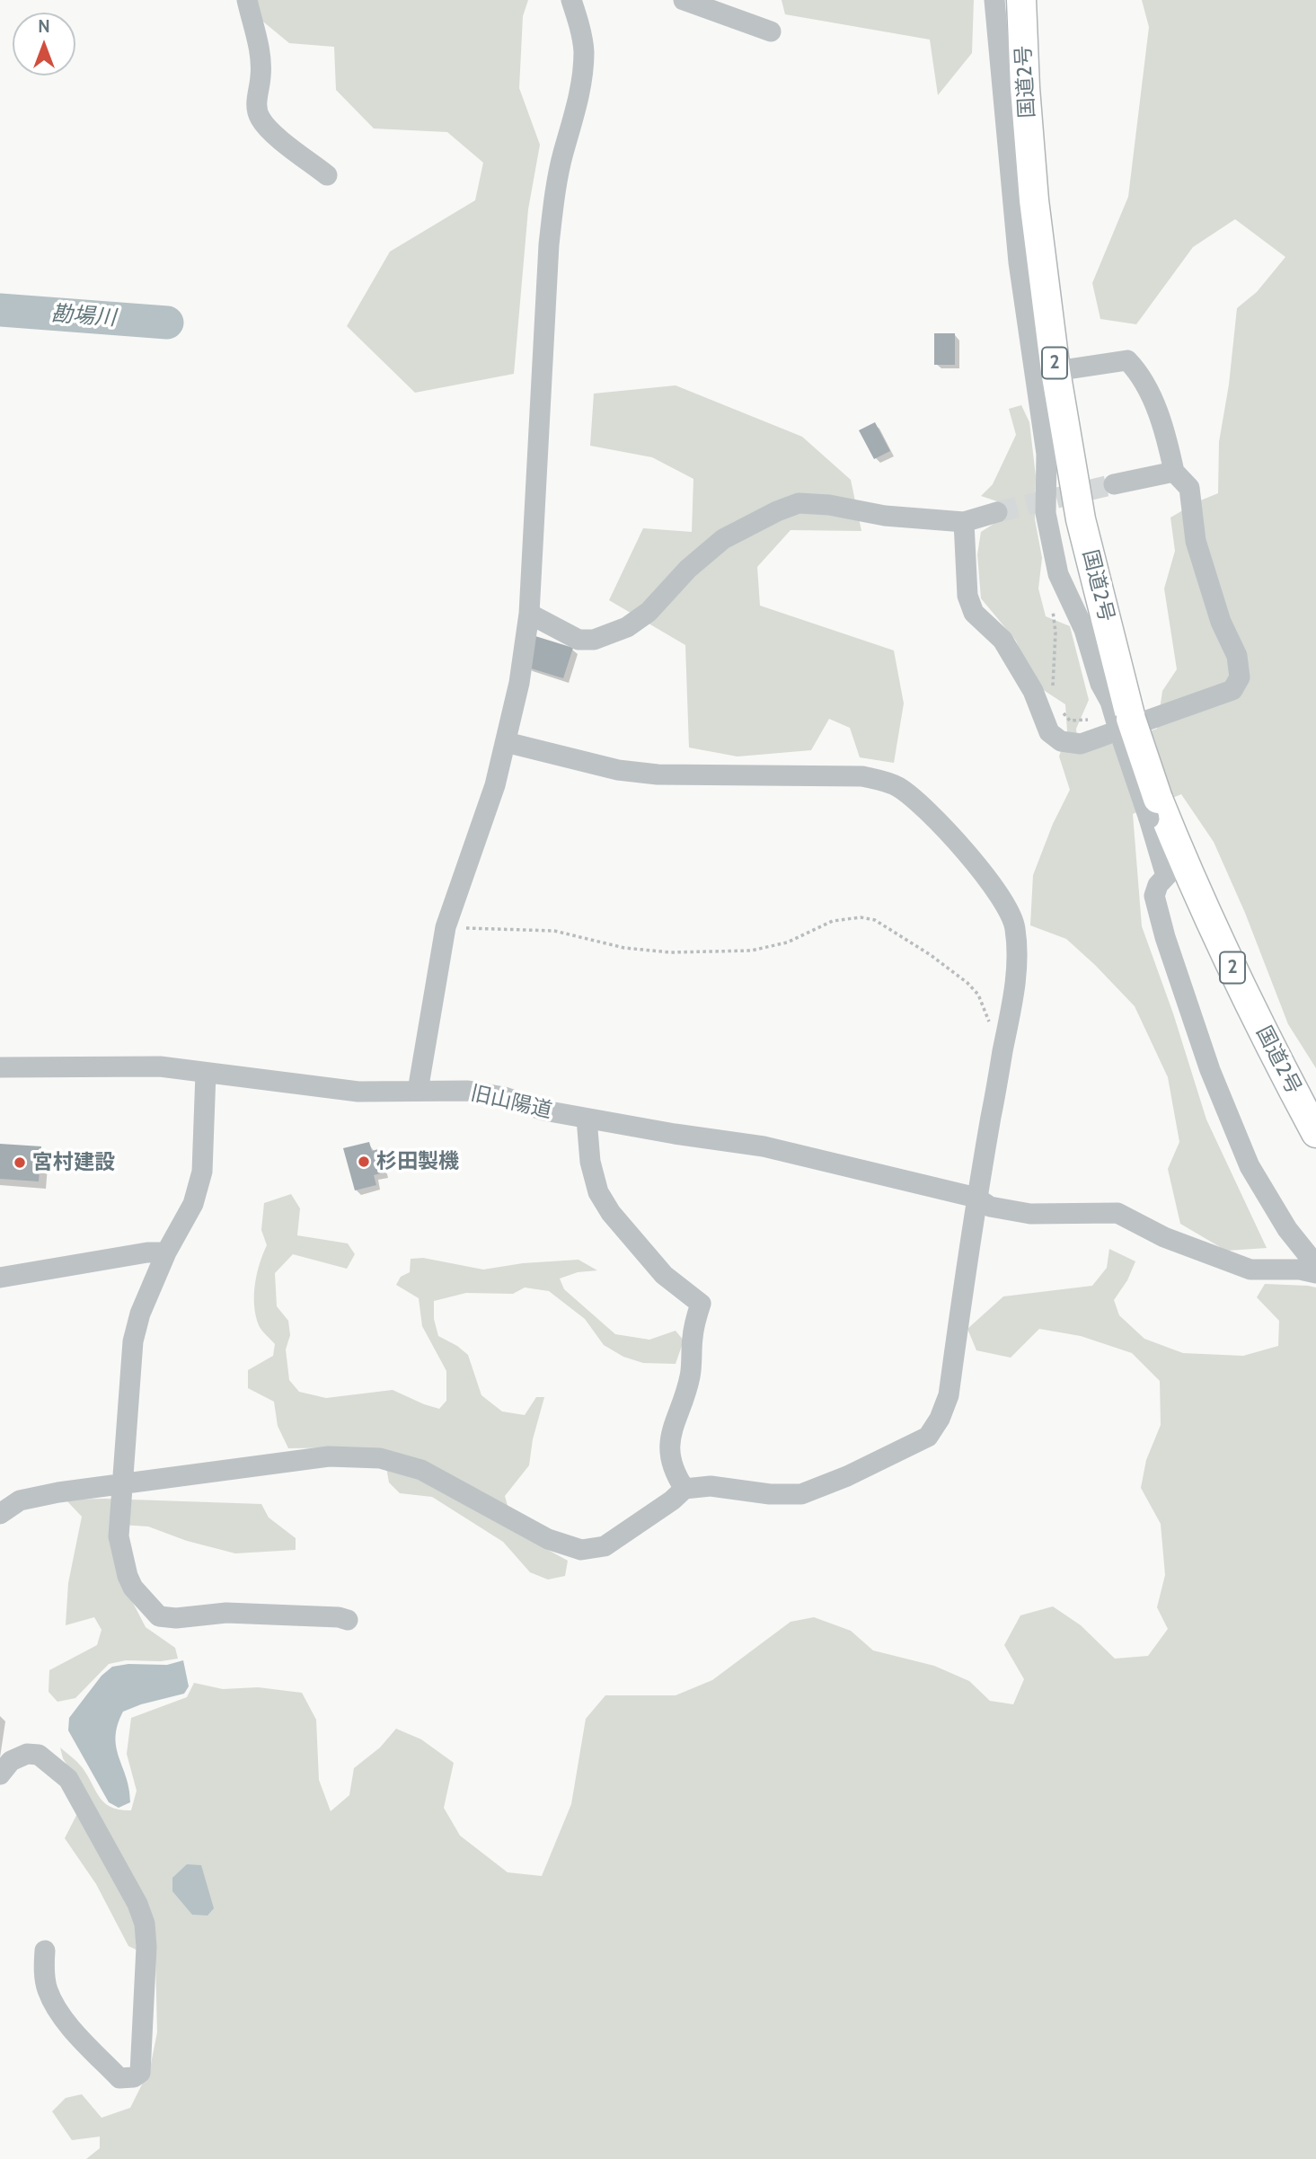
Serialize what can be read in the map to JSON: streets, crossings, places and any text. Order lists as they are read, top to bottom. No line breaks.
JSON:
{"streets":{"highway":["国道2号","2"],"street":["旧山陽道"]},"water":["勘場川"],"places":["杉田製機","宮村建設"],"north":"top"}
